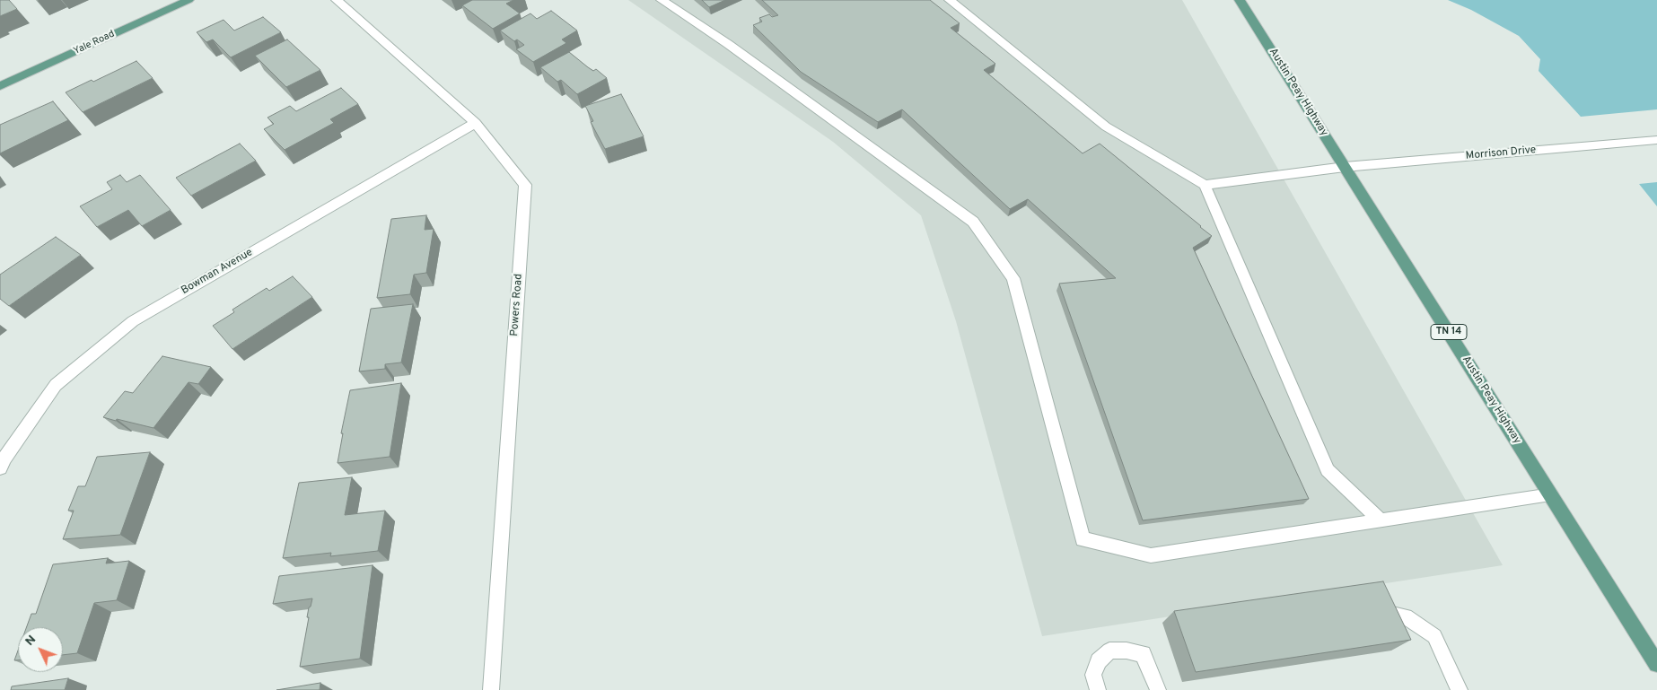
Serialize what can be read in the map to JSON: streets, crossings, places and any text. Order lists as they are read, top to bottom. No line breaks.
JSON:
{"streets":{"main road":["Yale Road","Austin Peay Highway","TN 14"],"street":["Morrison Drive","Bowman Avenue","Powers Road"]},"crossings":[["Austin Peay Highway","Morrison Drive"],["Bowman Avenue","Powers Road"]],"north":"top left"}
